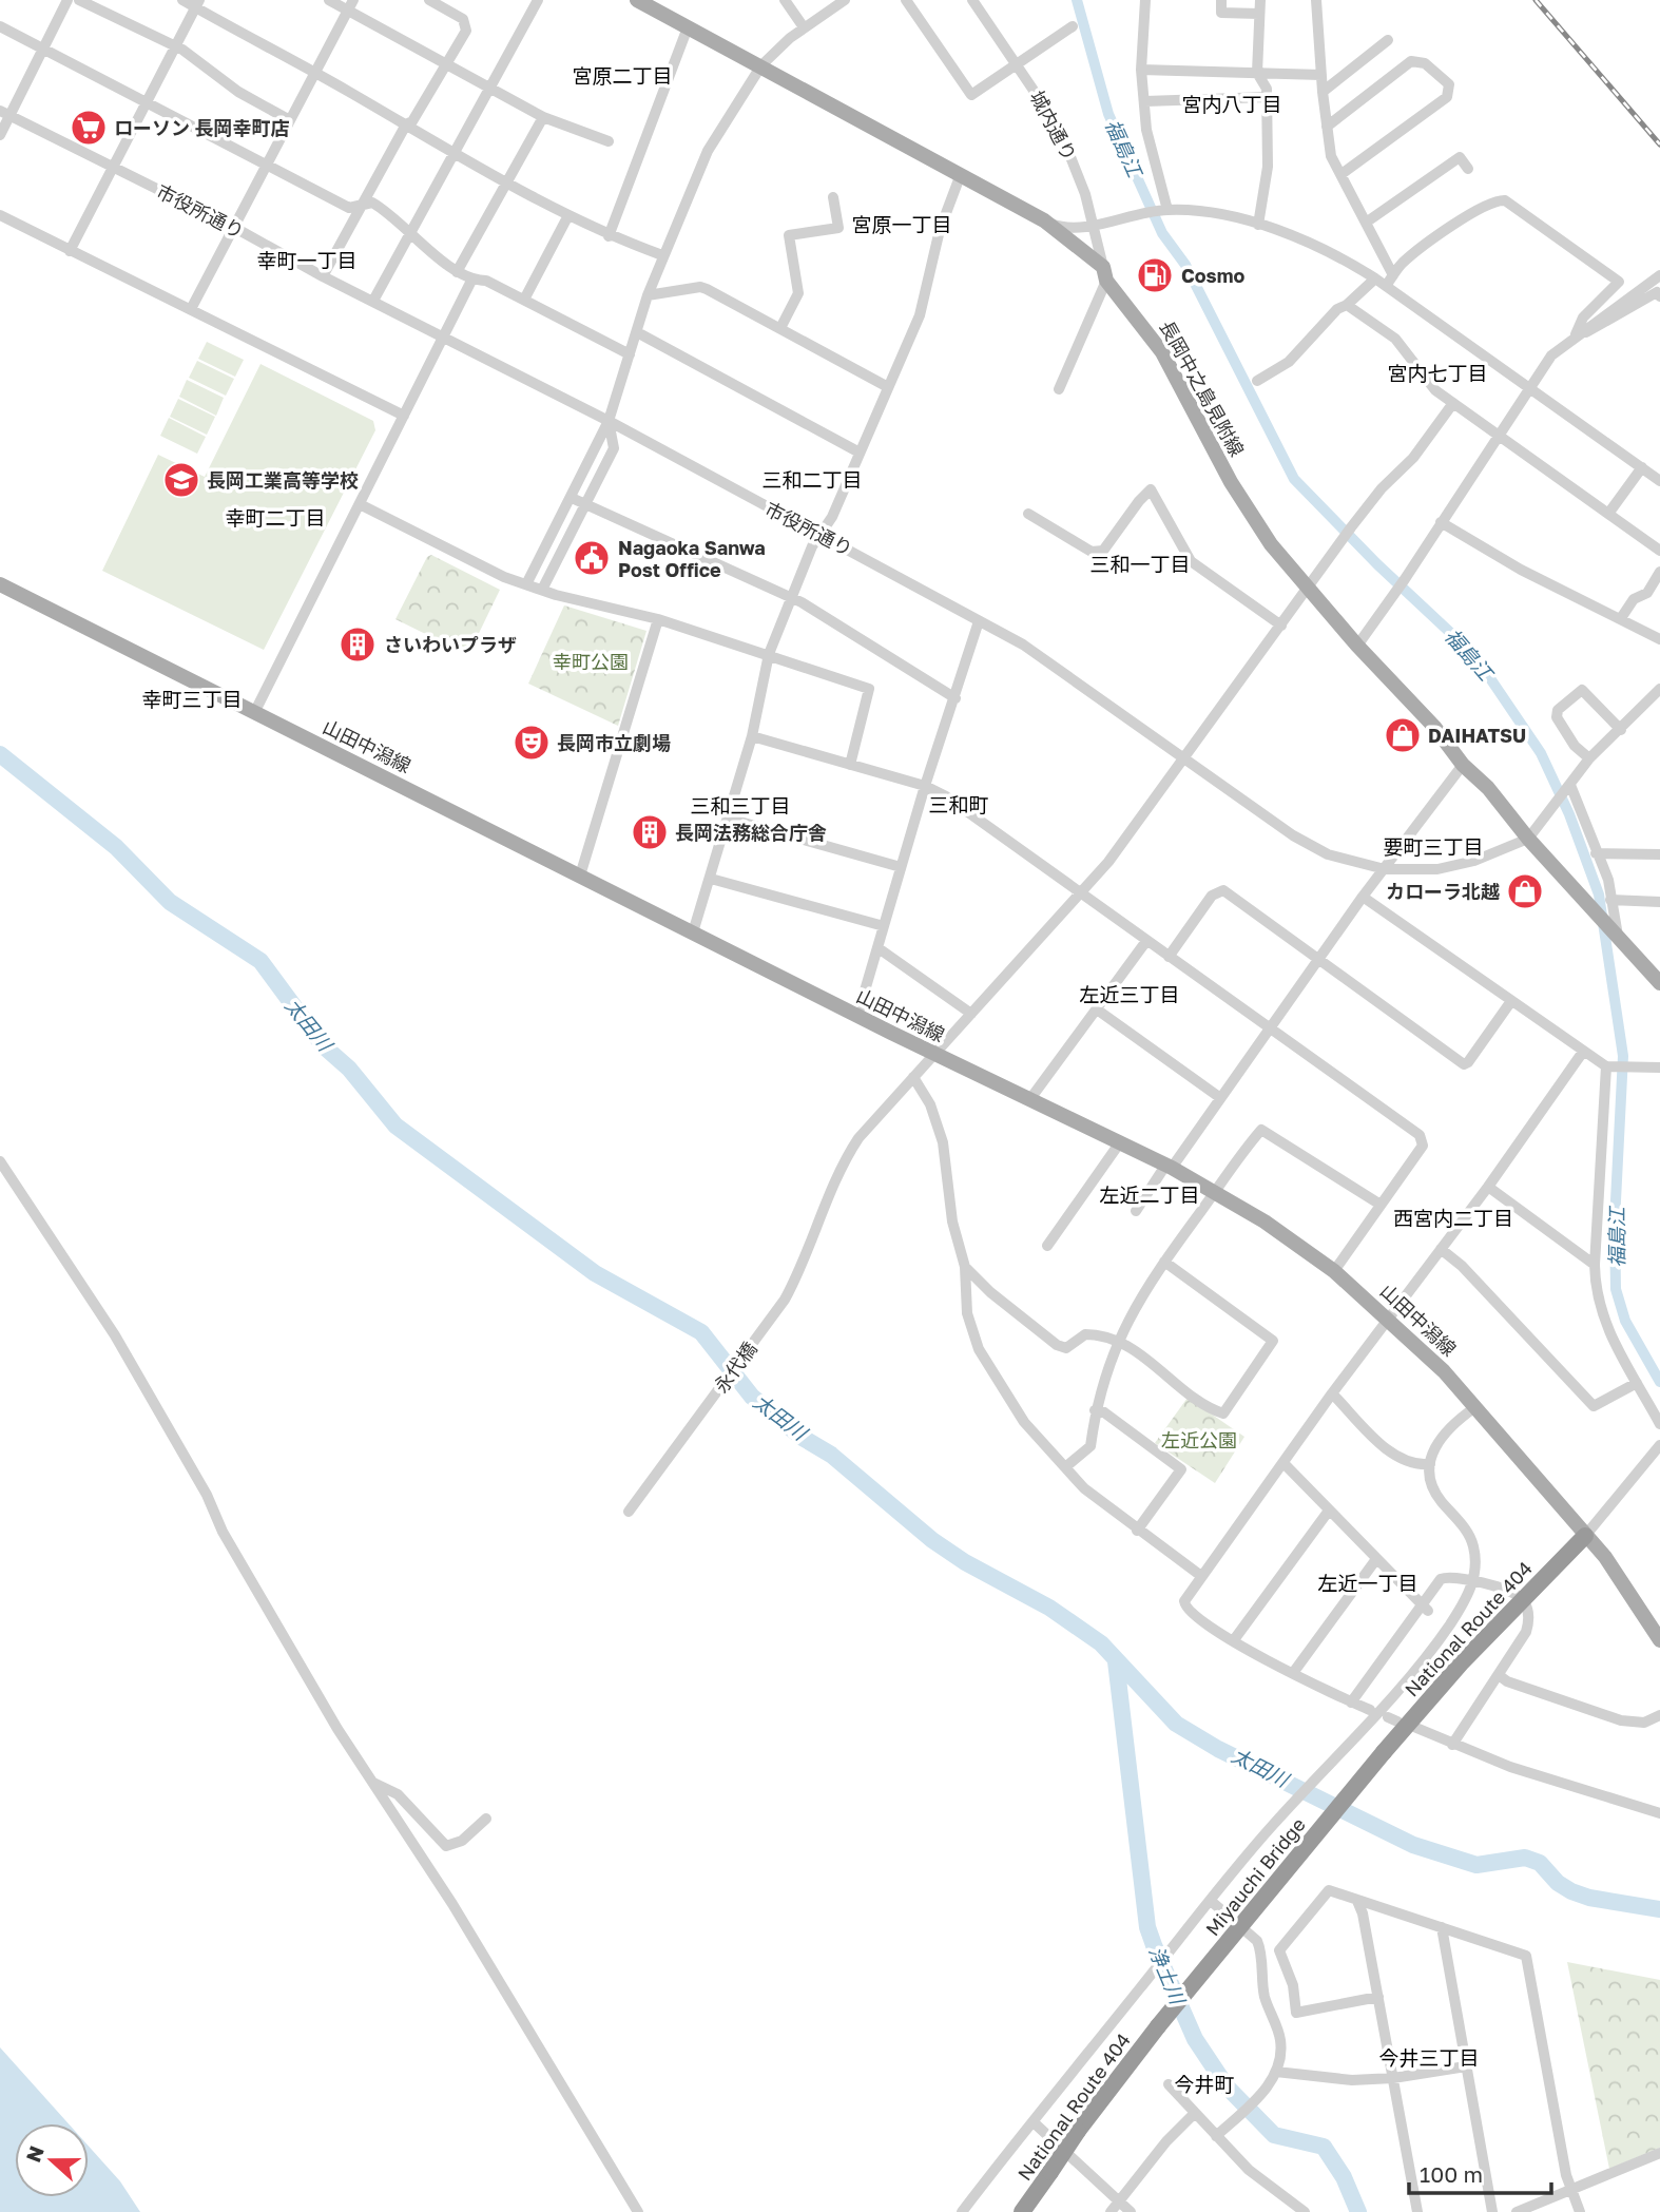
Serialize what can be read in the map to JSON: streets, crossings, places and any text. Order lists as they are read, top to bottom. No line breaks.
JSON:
{"streets":{"highway":["National Route 404","Miyauchi Bridge"],"main road":["長岡中之島見附線","山田中潟線"],"street":["城内通り","市役所通り","永代橋"]},"crossings":[["城内通り","長岡中之島見附線"],["市役所通り","長岡中之島見附線"],["市役所通り","永代橋"],["長岡中之島見附線","永代橋"],["山田中潟線","永代橋"],["山田中潟線","National Route 404"],["National Route 404","Miyauchi Bridge"]],"districts":["宮原二丁目","宮内八丁目","宮原一丁目","幸町一丁目","宮内七丁目","三和二丁目","幸町二丁目","三和一丁目","幸町三丁目","三和町","三和三丁目","要町三丁目","左近三丁目","左近二丁目","西宮内二丁目","左近一丁目","今井三丁目","今井町"],"water":["福島江","太田川","浄土川"],"parks":["幸町公園","左近公園"],"places":{"supermarket":["ローソン 長岡幸町店"],"fuel station":["Cosmo"],"school or university":["長岡工業高等学校"],"public building":["Nagaoka Sanwa Post Office"],"building":["さいわいプラザ","長岡法務総合庁舎"],"shop":["DAIHATSU","カローラ北越"],"theatre":["長岡市立劇場"]},"scale_bar":"100 m","north":"left"}
